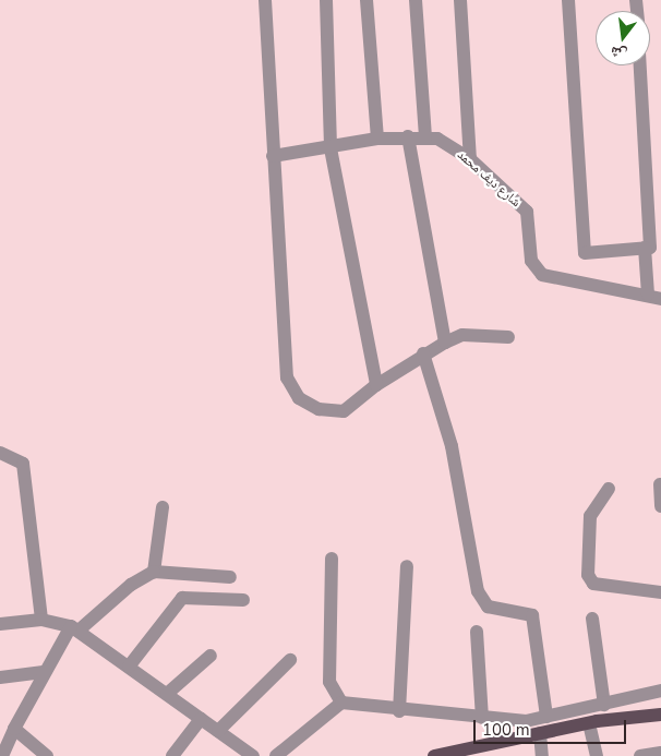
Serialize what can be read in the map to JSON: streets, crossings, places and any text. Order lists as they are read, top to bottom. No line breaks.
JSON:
{"streets":{"street":["شارع ديف محمد"]},"scale_bar":"100 m","north":"bottom"}
